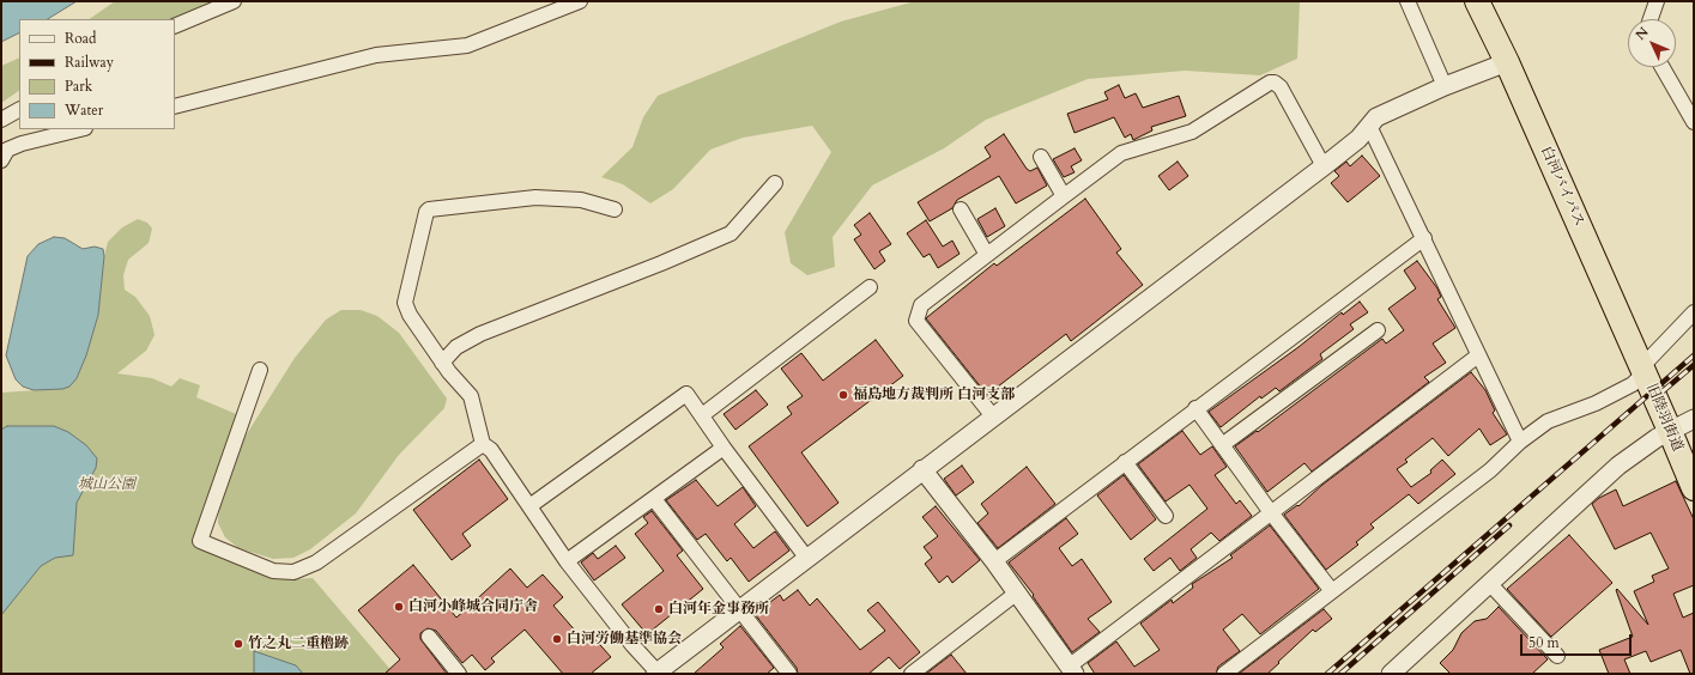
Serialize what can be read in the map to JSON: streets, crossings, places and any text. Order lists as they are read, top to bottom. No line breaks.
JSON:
{"streets":{"highway":["白河バイパス","旧陸羽街道"]},"crossings":[["白河バイパス","旧陸羽街道"]],"parks":["城山公園"],"places":["福島地方裁判所 白河支部","白河小峰城合同庁舎","白河年金事務所","白河労働基準協会","竹之丸二重櫓跡"],"legend":["Road","Railway","Park","Water"],"scale_bar":"50 m","north":"top left"}
